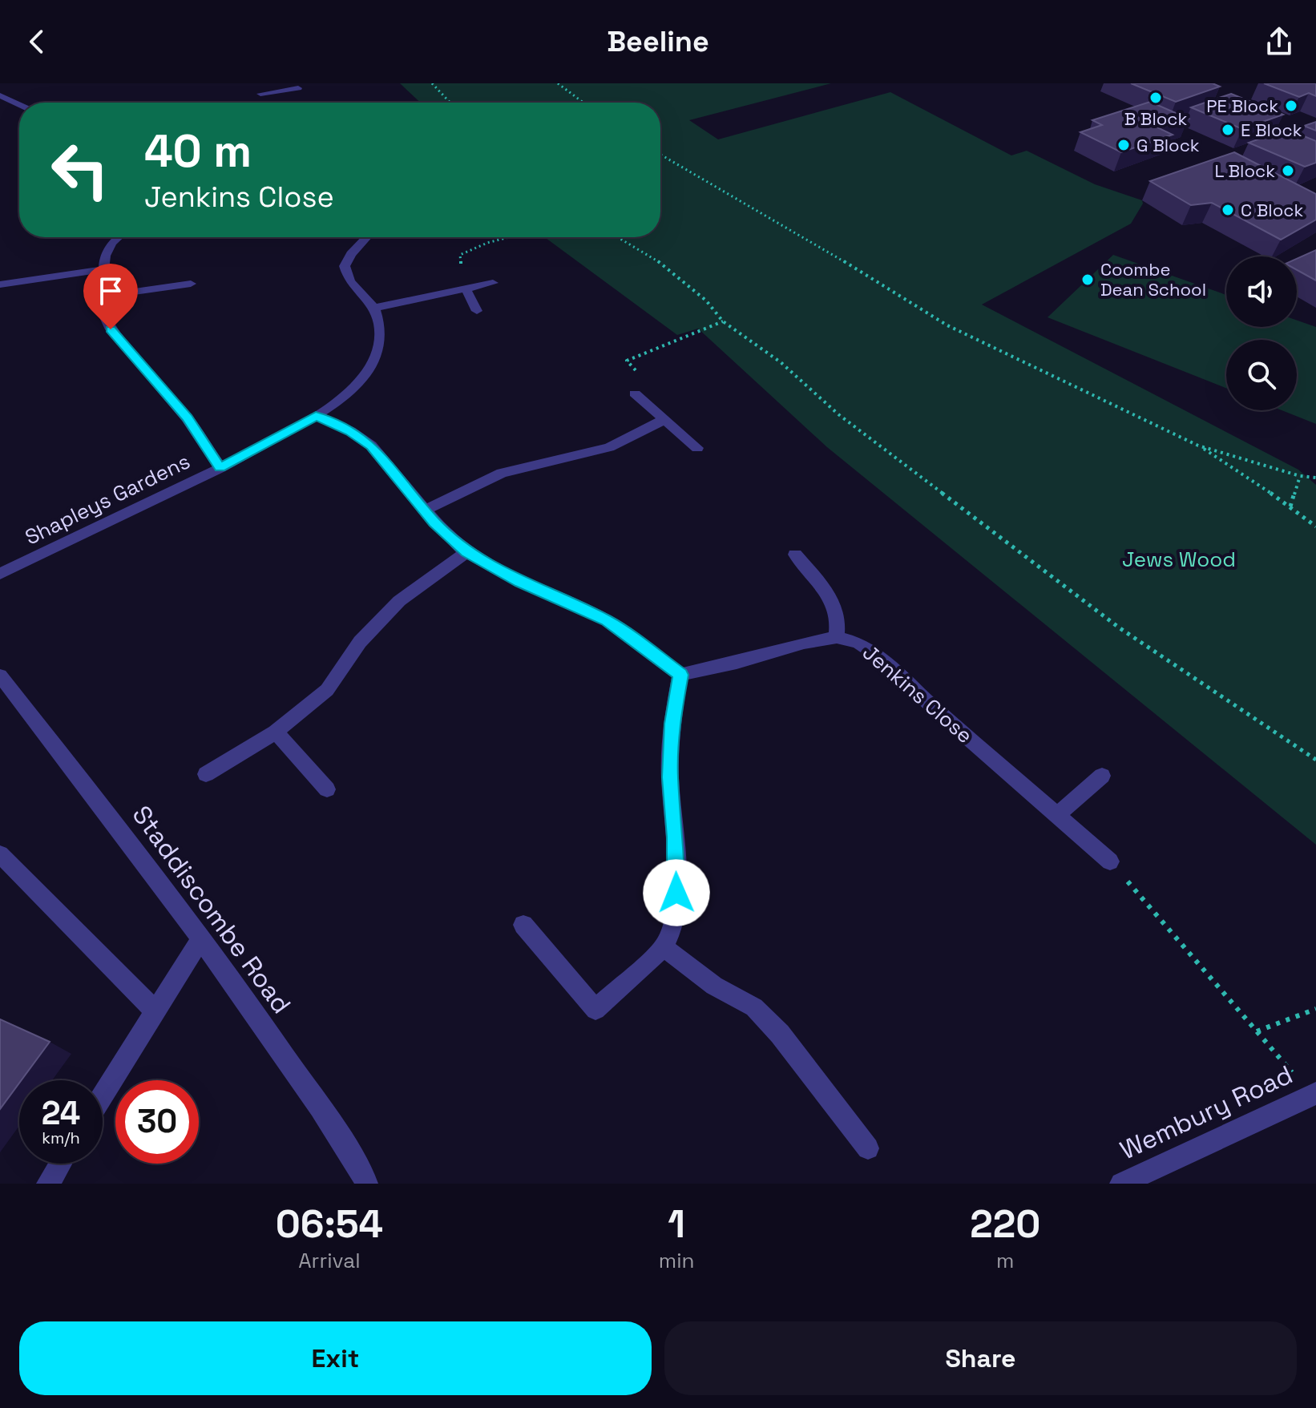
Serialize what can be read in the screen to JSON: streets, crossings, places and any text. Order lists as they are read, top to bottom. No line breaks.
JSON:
{"streets":{"street":["Shapleys Gardens","Jenkins Close","Staddiscombe Road","Wembury Road"]},"parks":["Jews Wood"],"places":["B Block","PE Block","E Block","G Block","L Block","C Block","Coombe Dean School"],"page":{"header":"Beeline","turn":["40 m","Jenkins Close"],"speed":"24 km/h","limit":"30","eta":["06:54","Arrival","1","min","220","m"],"buttons":["Exit","Share"]}}
